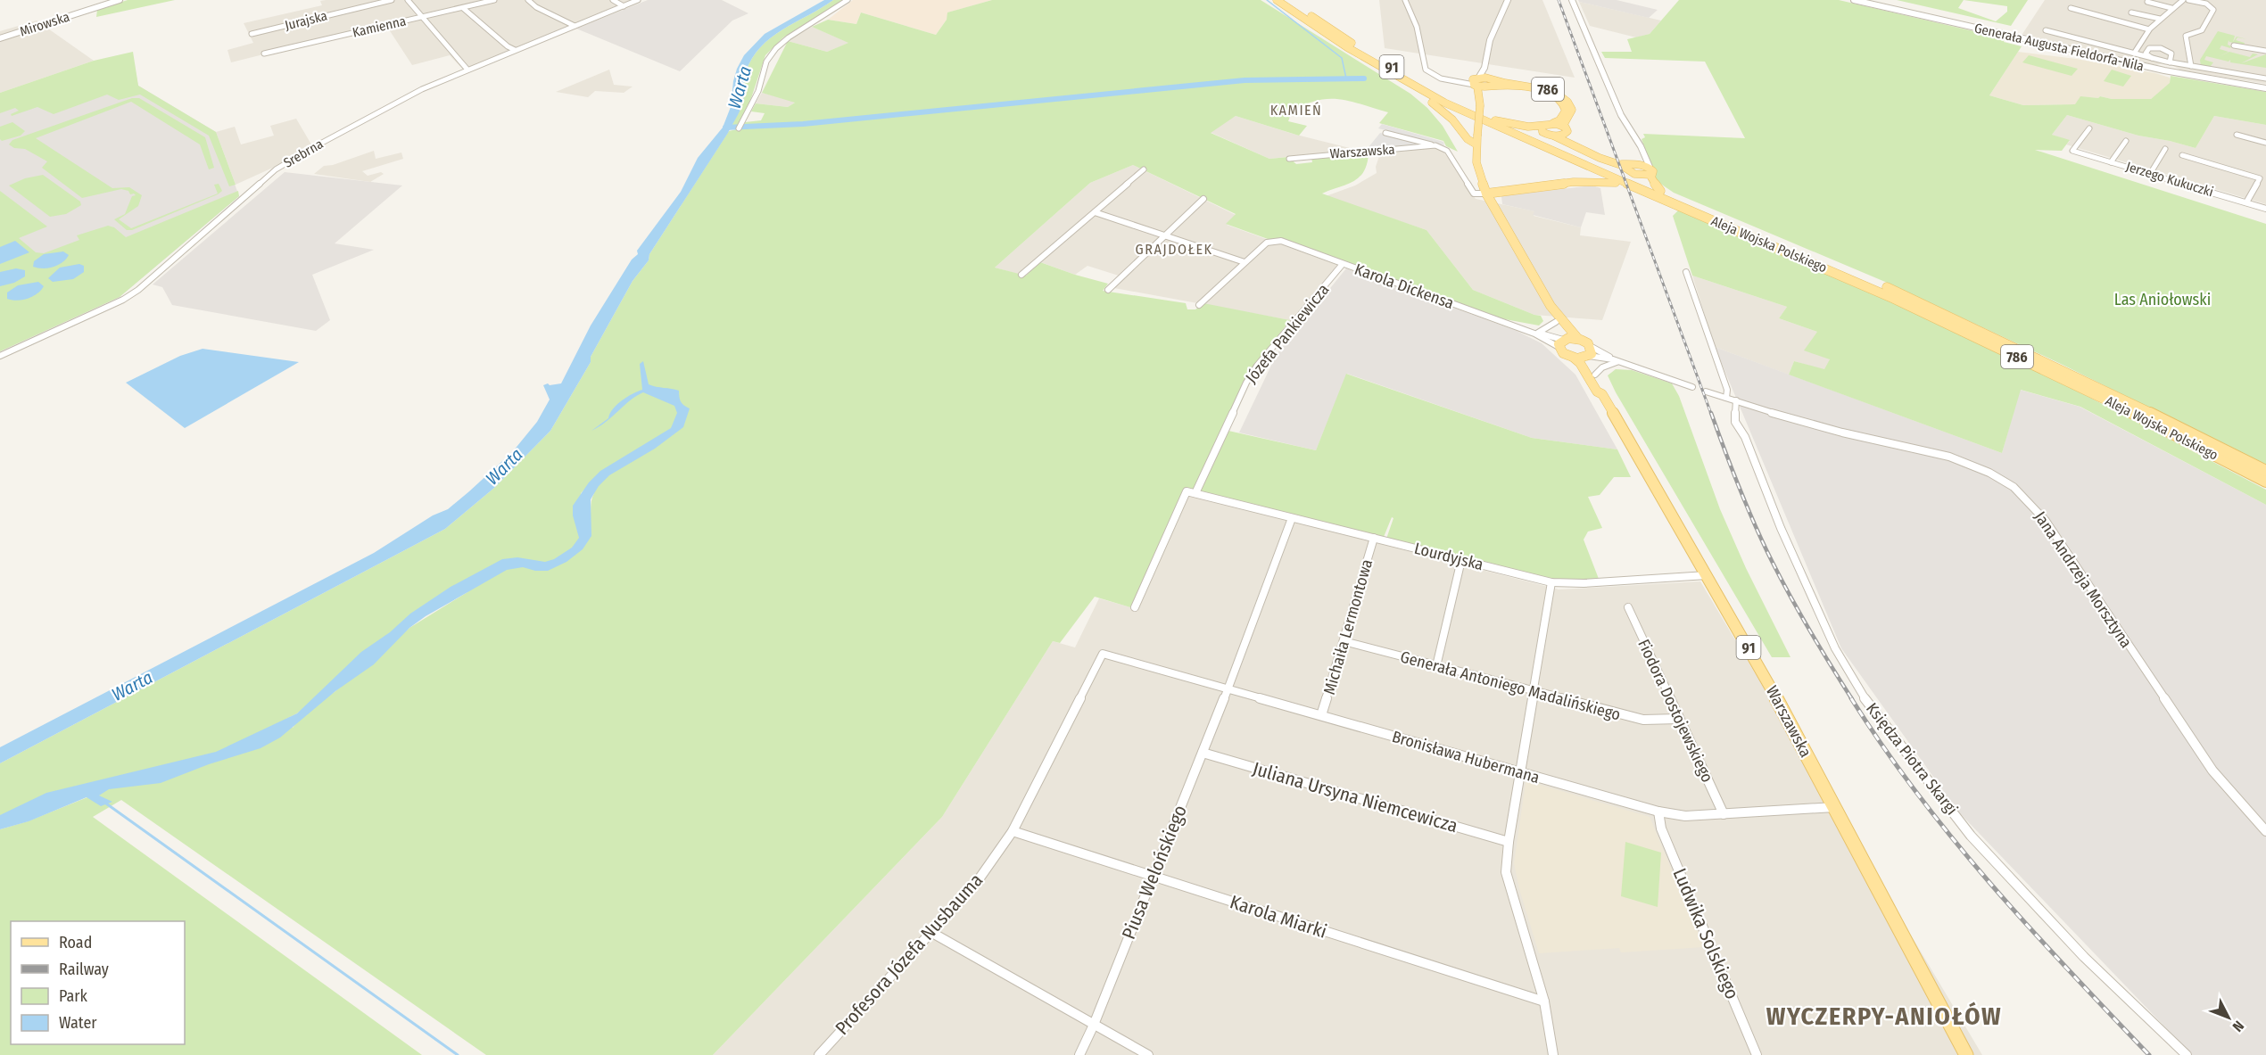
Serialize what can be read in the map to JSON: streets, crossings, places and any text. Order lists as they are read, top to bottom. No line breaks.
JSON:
{"streets":{"main road":["91","786","Warszawska","Aleja Wojska Polskiego"],"street":["Jurajska","Mirowska","Kamienna","Generała Augusta Fieldorfa-Nila","Srebrna","Jerzego Kukuczki","Karola Dickensa","Józefa Pankiewicza","Lourdyjska","Jana Andrzeja Morsztyna","Michaiła Lermontowa","Generała Antoniego Madalińskiego","Fiodora Dostojewskiego","Bronisława Hubermana","Księdza Piotra Skargi","Juliana Ursyna Niemcewicza","Piusa Welońskiego","Karola Miarki","Ludwika Solskiego","Profesora Józefa Nusbauma"]},"crossings":[["91","Warszawska"],["91","Karola Dickensa"],["786","Warszawska"],["Warszawska","Karola Dickensa"],["Warszawska","Lourdyjska"],["Warszawska","Bronisława Hubermana"],["Karola Dickensa","Józefa Pankiewicza"],["Józefa Pankiewicza","Lourdyjska"],["Lourdyjska","Michaiła Lermontowa"],["Lourdyjska","Piusa Welońskiego"],["Jana Andrzeja Morsztyna","Księdza Piotra Skargi"],["Michaiła Lermontowa","Generała Antoniego Madalińskiego"],["Michaiła Lermontowa","Bronisława Hubermana"],["Generała Antoniego Madalińskiego","Fiodora Dostojewskiego"],["Fiodora Dostojewskiego","Bronisława Hubermana"],["Bronisława Hubermana","Piusa Welońskiego"],["Bronisława Hubermana","Ludwika Solskiego"],["Bronisława Hubermana","Profesora Józefa Nusbauma"],["Juliana Ursyna Niemcewicza","Piusa Welońskiego"],["Piusa Welońskiego","Karola Miarki"],["Karola Miarki","Profesora Józefa Nusbauma"]],"districts":["KAMIEŃ","GRAJDOŁEK","WYCZERPY-ANIOŁÓW"],"water":["Warta"],"parks":["Las Aniołowski"],"legend":["Road","Railway","Park","Water"],"north":"bottom right"}
